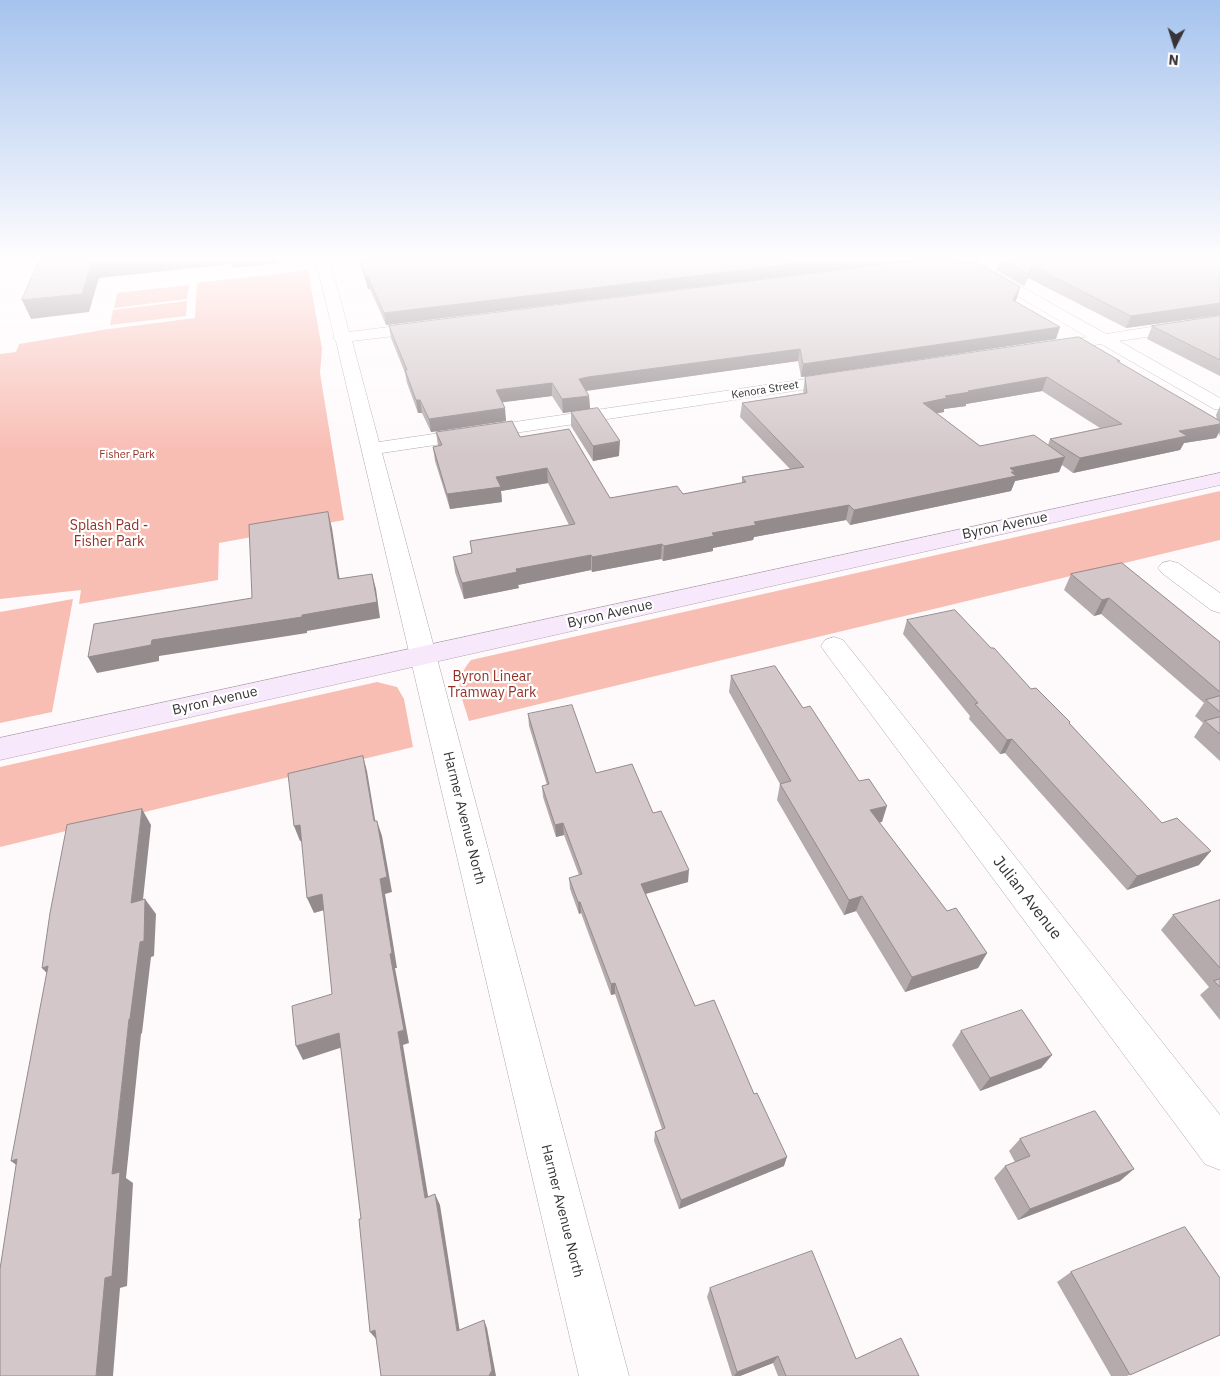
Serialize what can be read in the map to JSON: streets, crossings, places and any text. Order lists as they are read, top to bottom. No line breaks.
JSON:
{"streets":{"street":["Kenora Street","Byron Avenue","Harmer Avenue North","Julian Avenue"]},"crossings":[["Kenora Street","Harmer Avenue North"],["Byron Avenue","Harmer Avenue North"]],"parks":["Fisher Park","Splash Pad - Fisher Park","Byron Linear Tramway Park"],"north":"bottom"}
